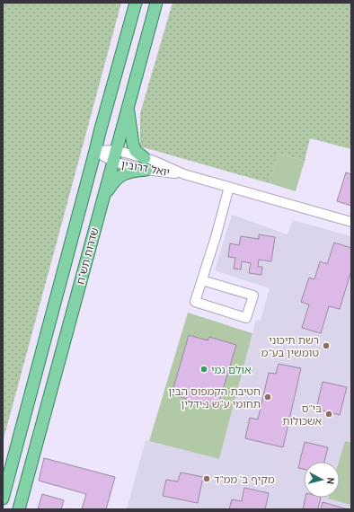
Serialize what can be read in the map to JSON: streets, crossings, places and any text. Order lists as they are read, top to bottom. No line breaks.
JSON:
{"streets":{"main road":["שדרות תש\"ח"],"street":["יואל דרובין"]},"crossings":[["יואל דרובין","שדרות תש\"ח"]],"places":["רשת תיכוני טומשין בע\"מ","אולם גמי","חטיבת הקמפוס הבין תחומי ע\"ש נ.ידלין","בי\"ס אשכולות","מקיף ב' ממ\"ד"],"north":"right"}
